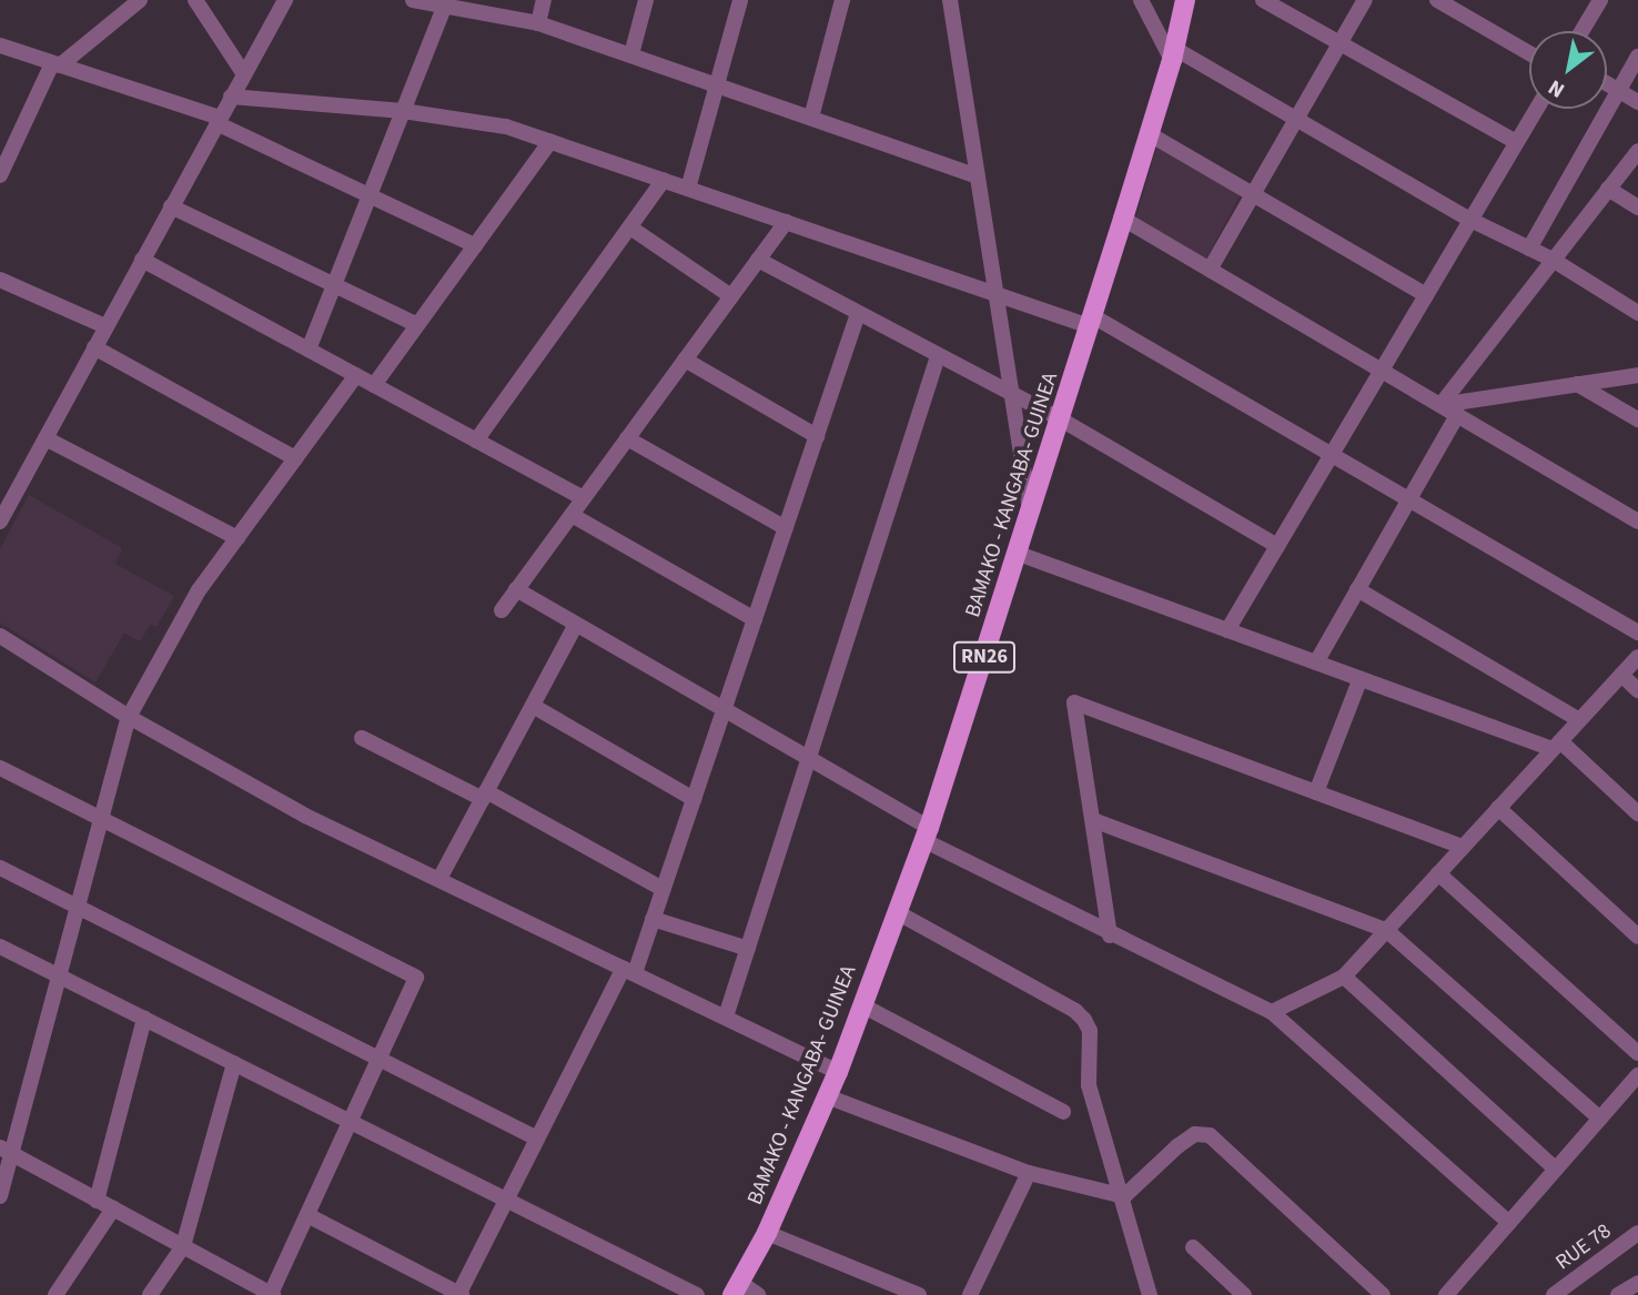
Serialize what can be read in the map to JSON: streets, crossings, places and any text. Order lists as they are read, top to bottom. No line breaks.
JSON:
{"streets":{"main road":["BAMAKO - KANGABA- GUINEA","RN26"],"street":["RUE 78"]},"north":"bottom left"}
